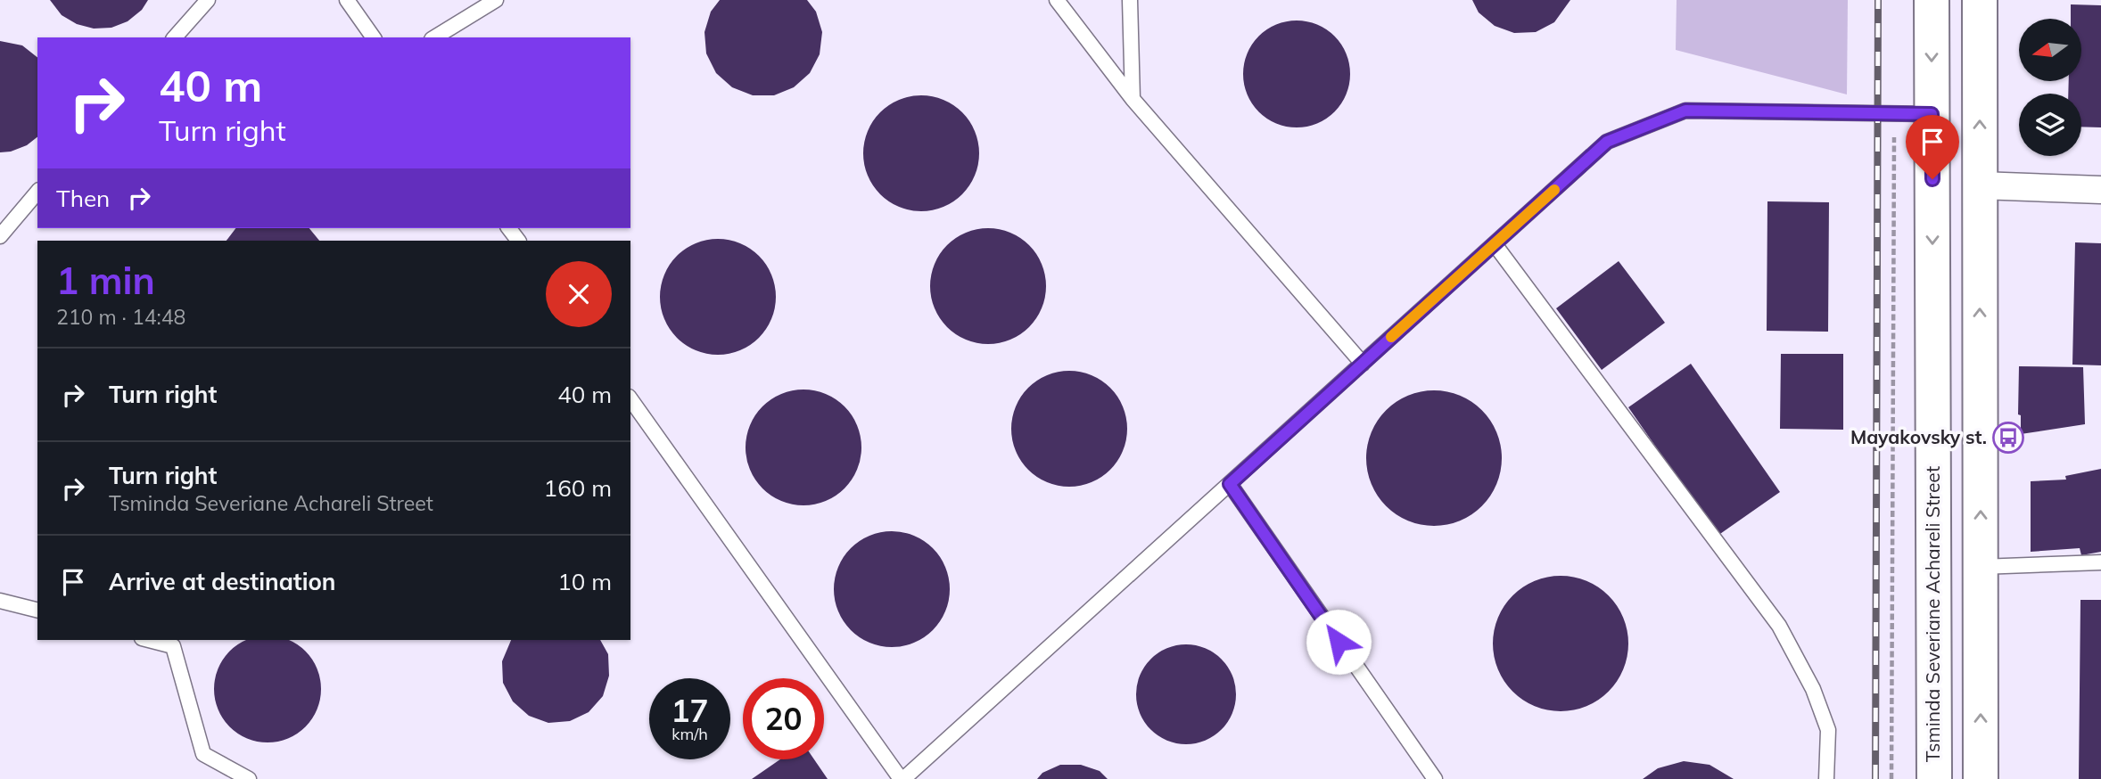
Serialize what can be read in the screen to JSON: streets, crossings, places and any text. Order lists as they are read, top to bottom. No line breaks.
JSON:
{"streets":{"main road":["Tsminda Severiane Achareli Street"]},"places":{"bus stop":["Mayakovsky st."]},"north":"left","page":{"turn":["40 m","Turn right"],"then":"Then","heading":["1 min","210 m · 14:48"],"list":[{"name":"Turn right","value":"40 m"},{"name":"Turn right","note":"Tsminda Severiane Achareli Street","value":"160 m"},{"name":"Arrive at destination","value":"10 m"}],"speed":"17 km/h","limit":"20"}}
